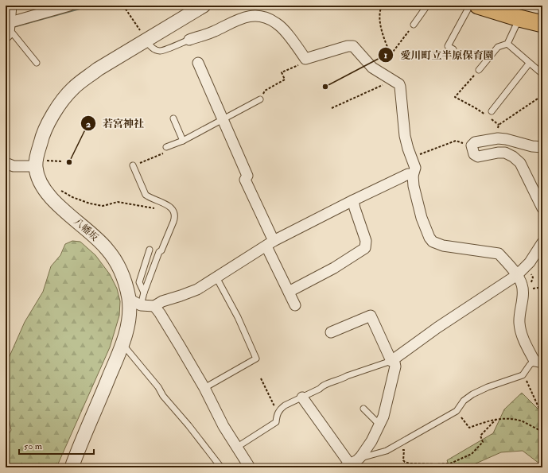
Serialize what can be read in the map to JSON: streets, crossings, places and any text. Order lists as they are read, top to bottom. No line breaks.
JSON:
{"streets":{"street":["八幡坂"]},"places":["愛川町立半原保育園","若宮神社"],"scale_bar":"50 m"}
